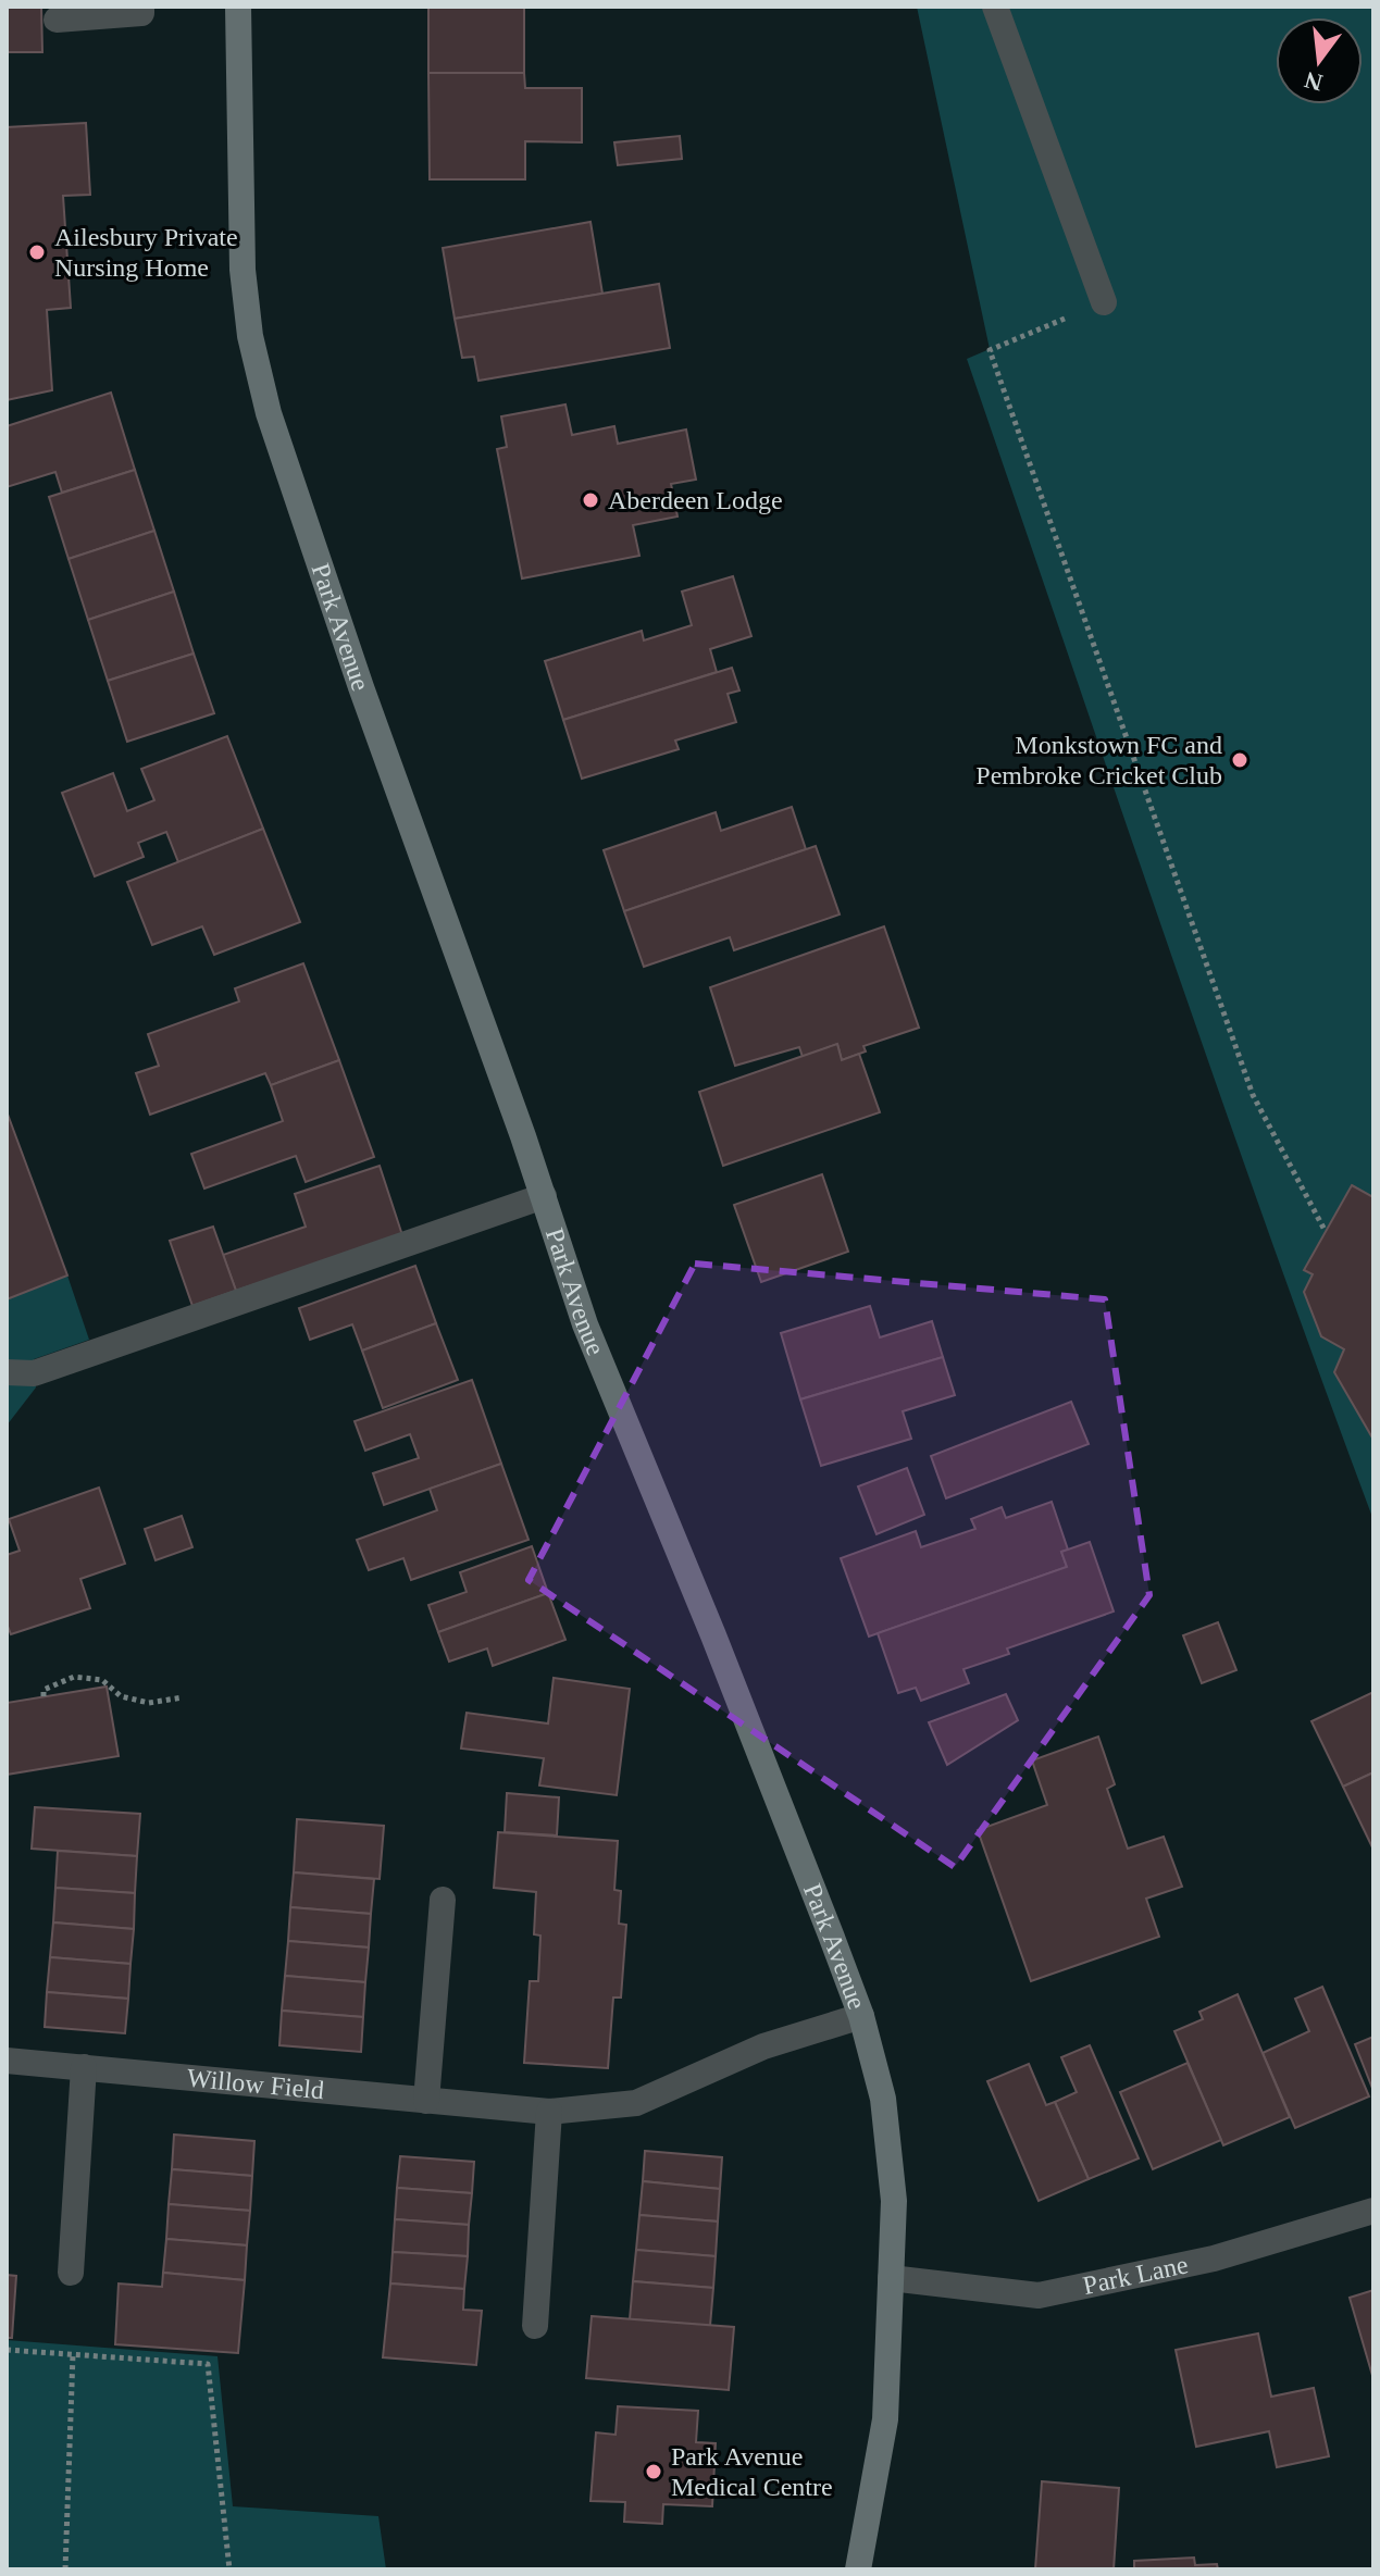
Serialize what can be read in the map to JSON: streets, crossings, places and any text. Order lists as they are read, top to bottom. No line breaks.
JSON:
{"streets":{"street":["Park Avenue","Willow Field","Park Lane"]},"crossings":[["Park Avenue","Willow Field"],["Park Avenue","Park Lane"]],"places":["Ailesbury Private Nursing Home","Aberdeen Lodge","Monkstown FC and Pembroke Cricket Club","Park Avenue Medical Centre"],"north":"bottom"}
